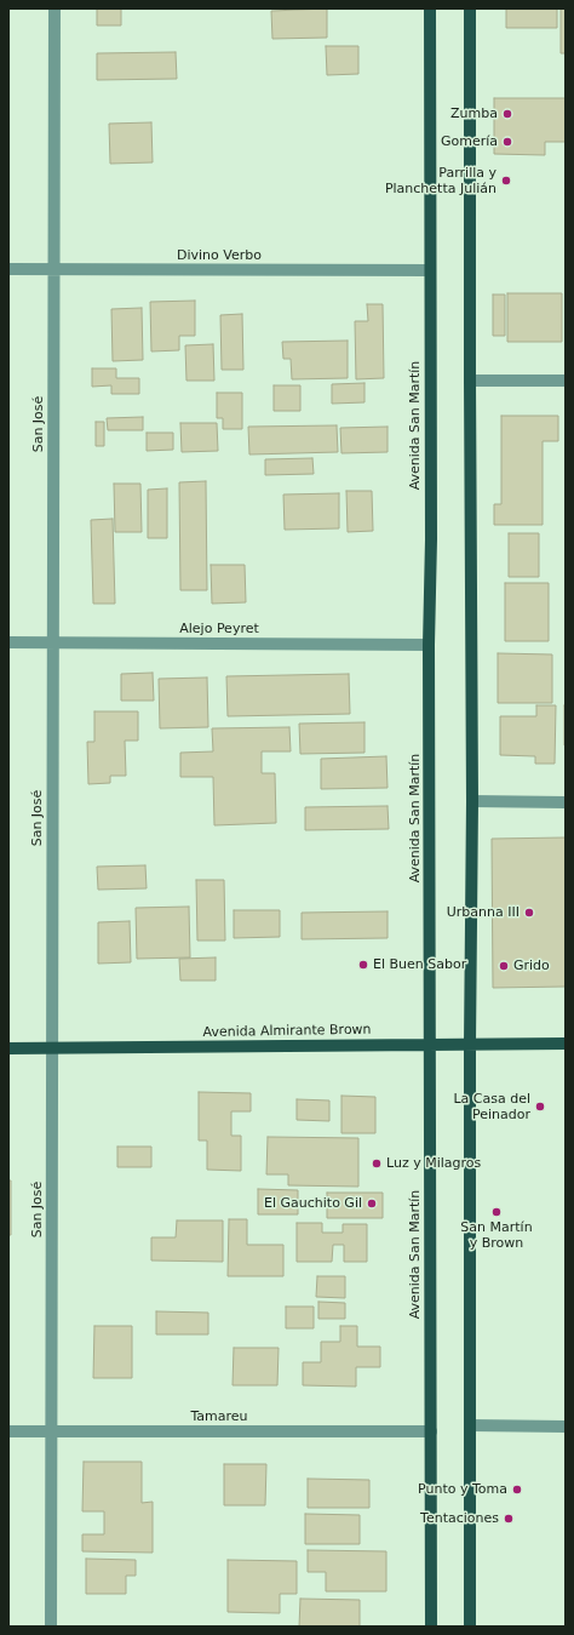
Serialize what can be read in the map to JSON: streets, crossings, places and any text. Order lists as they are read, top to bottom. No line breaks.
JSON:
{"streets":{"main road":["Avenida San Martín","Avenida Almirante Brown"],"street":["Divino Verbo","San José","Alejo Peyret","Tamareu"]},"crossings":[["Divino Verbo","San José"],["Divino Verbo","Avenida San Martín"],["San José","Alejo Peyret"],["San José","Avenida Almirante Brown"],["San José","Tamareu"],["Avenida San Martín","Alejo Peyret"],["Avenida San Martín","Avenida Almirante Brown"],["Avenida San Martín","Tamareu"]],"places":["Zumba","Gomería","Parrilla y Planchetta Julián","Urbanna III","El Buen Sabor","Grido","La Casa del Peinador","Luz y Milagros","El Gauchito Gil","San Martín y Brown","Punto y Toma","Tentaciones"]}
